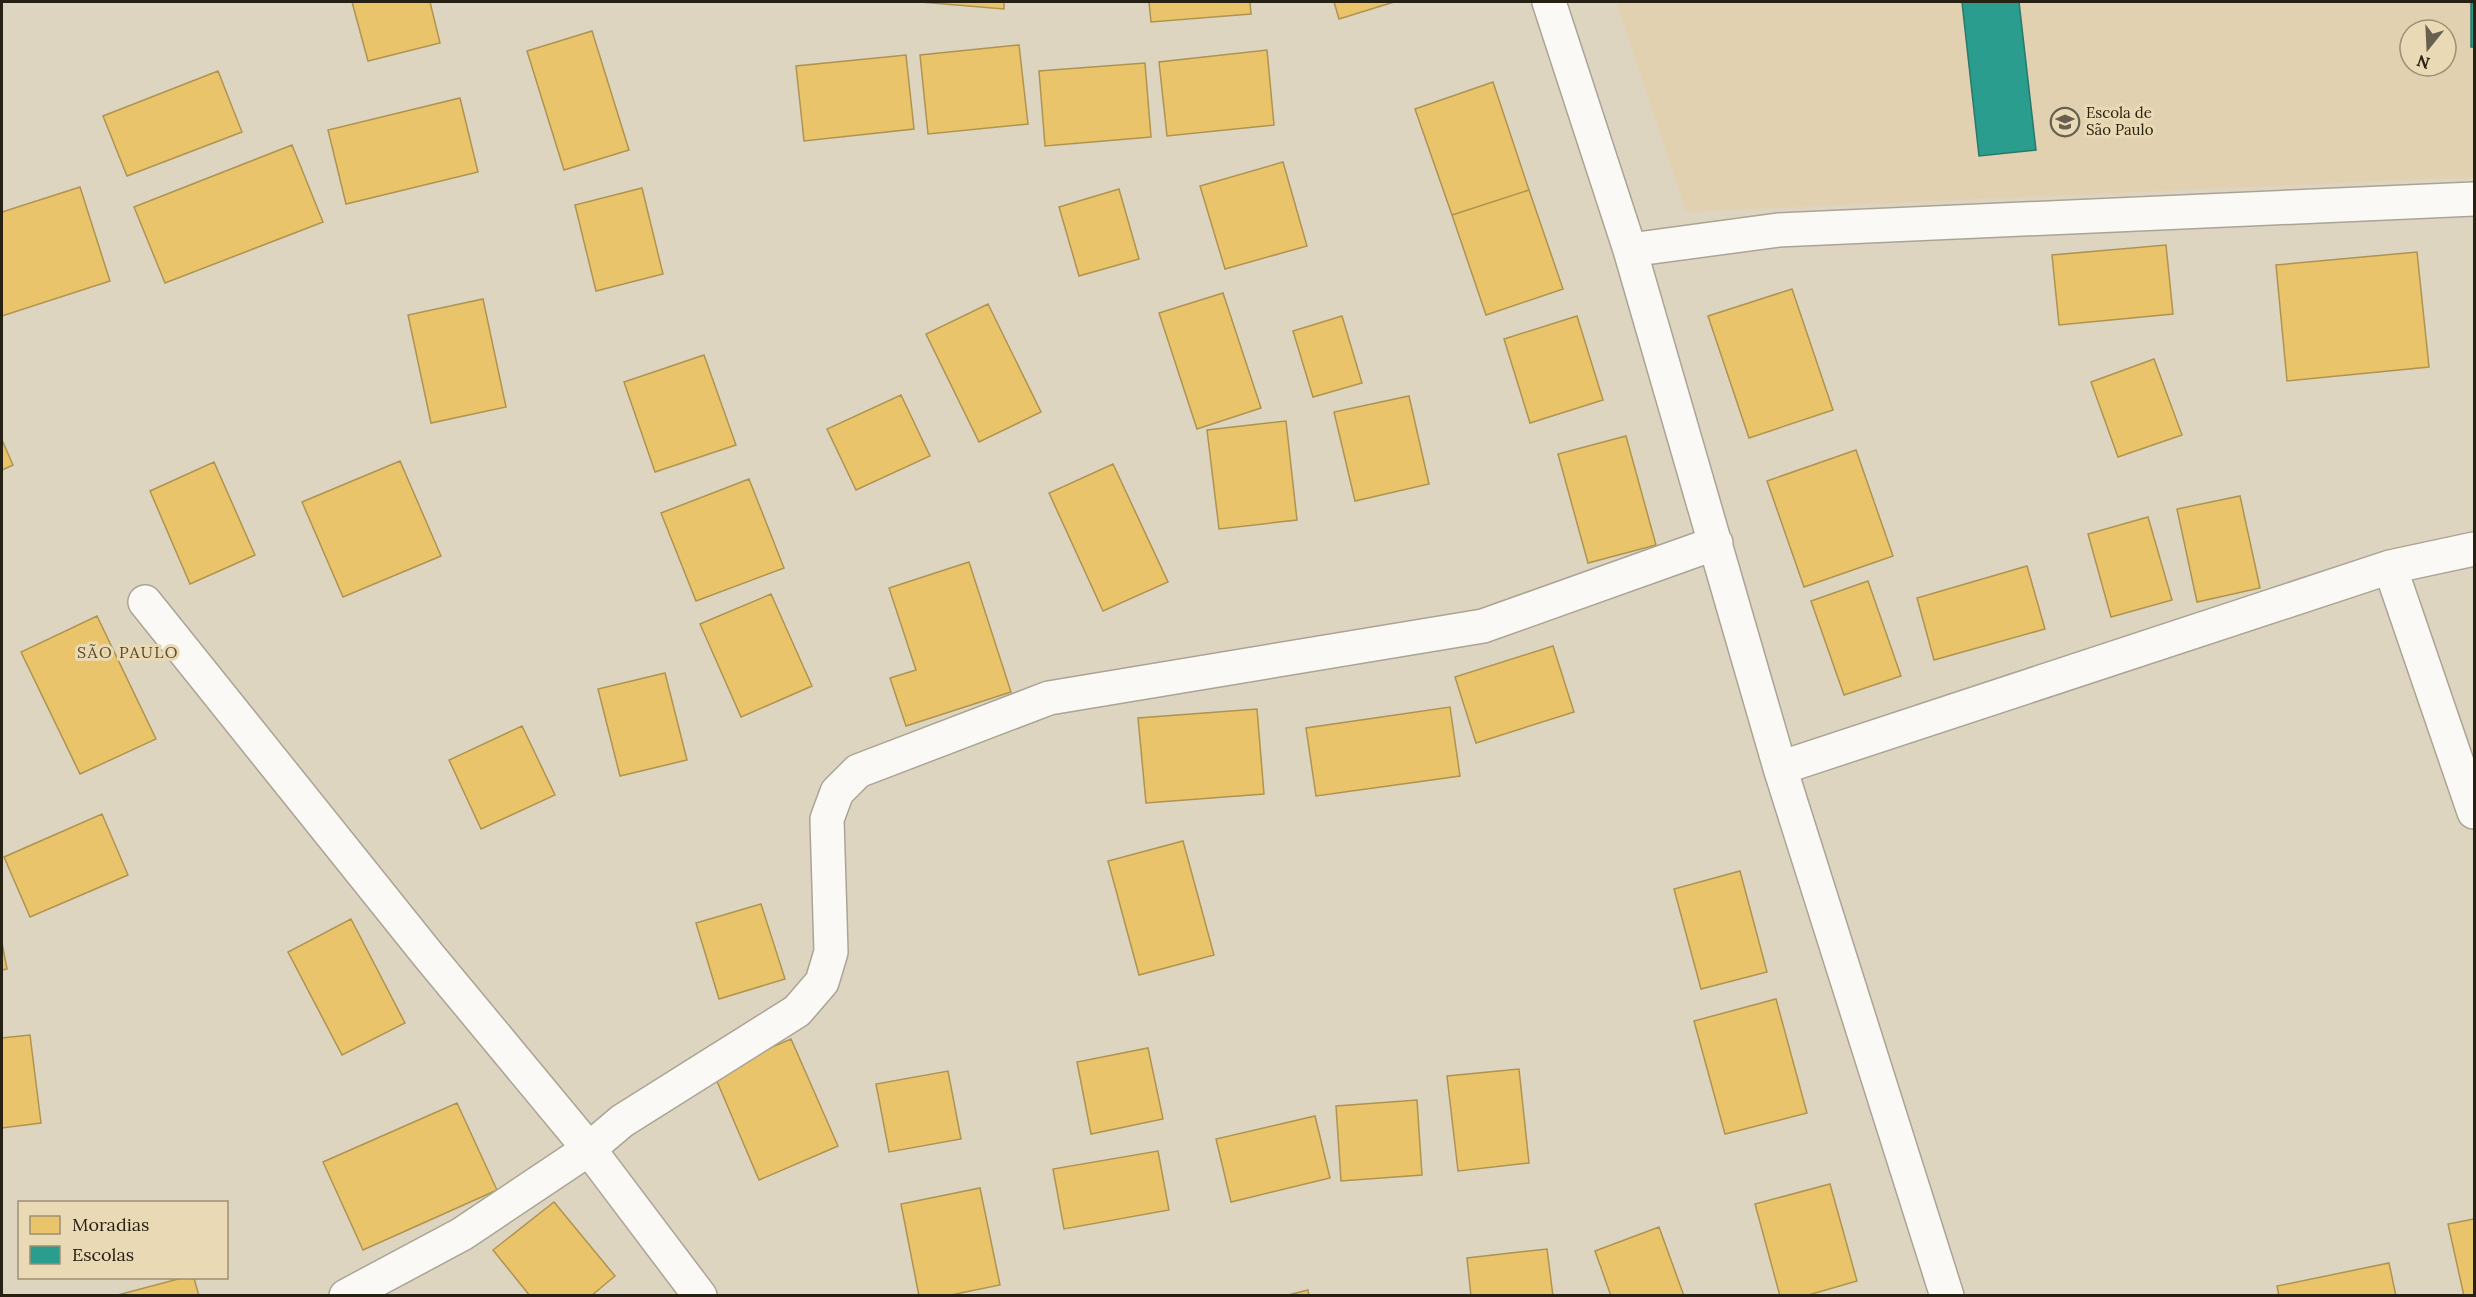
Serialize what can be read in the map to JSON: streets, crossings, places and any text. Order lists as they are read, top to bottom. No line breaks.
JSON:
{"districts":["SÃO PAULO"],"places":{"school or university":["Escola de São Paulo"]},"legend":["Moradias","Escolas"],"north":"bottom"}
